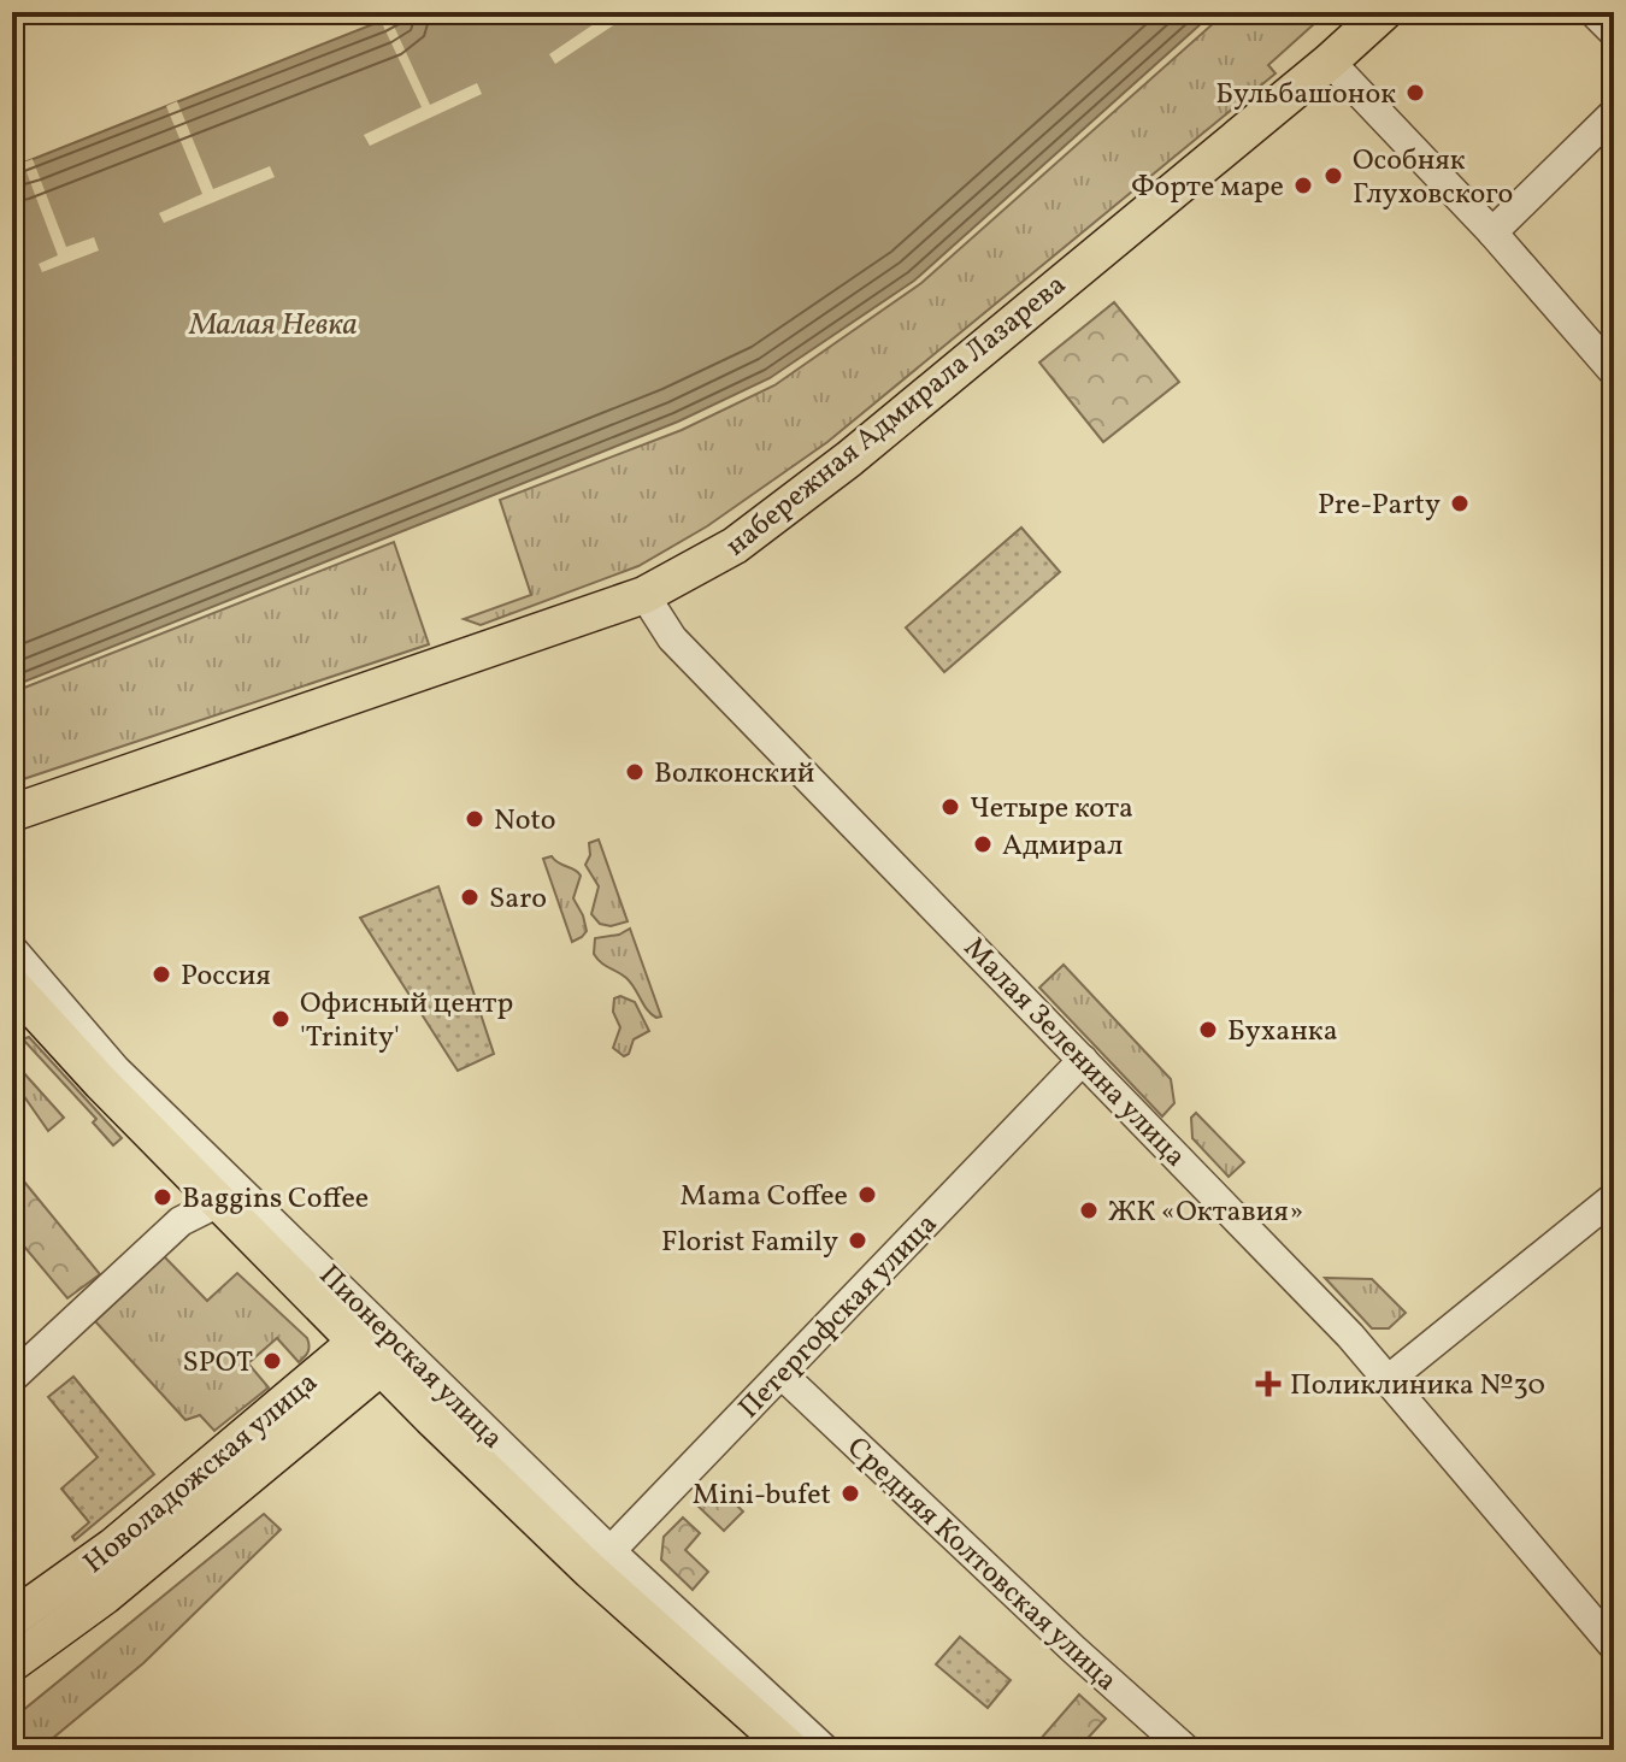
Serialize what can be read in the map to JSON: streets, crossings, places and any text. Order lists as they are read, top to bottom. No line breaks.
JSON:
{"streets":{"main road":["набережная Адмирала Лазарева","Пионерская улица","Новоладожская улица"],"street":["Малая Зеленина улица","Петергофская улица","Средняя Колтовская улица"]},"crossings":[["набережная Адмирала Лазарева","Малая Зеленина улица"],["Малая Зеленина улица","Петергофская улица"],["Петергофская улица","Пионерская улица"],["Петергофская улица","Средняя Колтовская улица"],["Пионерская улица","Новоладожская улица"]],"water":["Малая Невка"],"places":{"other":["Бульбашонок","Особняк Глуховского","Форте маре","Pre-Party","Волконский","Четыре кота","Noto","Адмирал","Saro","Россия","Офисный центр 'Trinity'","Буханка","Mama Coffee","Baggins Coffee","ЖК «Октавия»","Florist Family","SPOT","Mini-bufet"],"health":["Поликлиника №30"]}}
